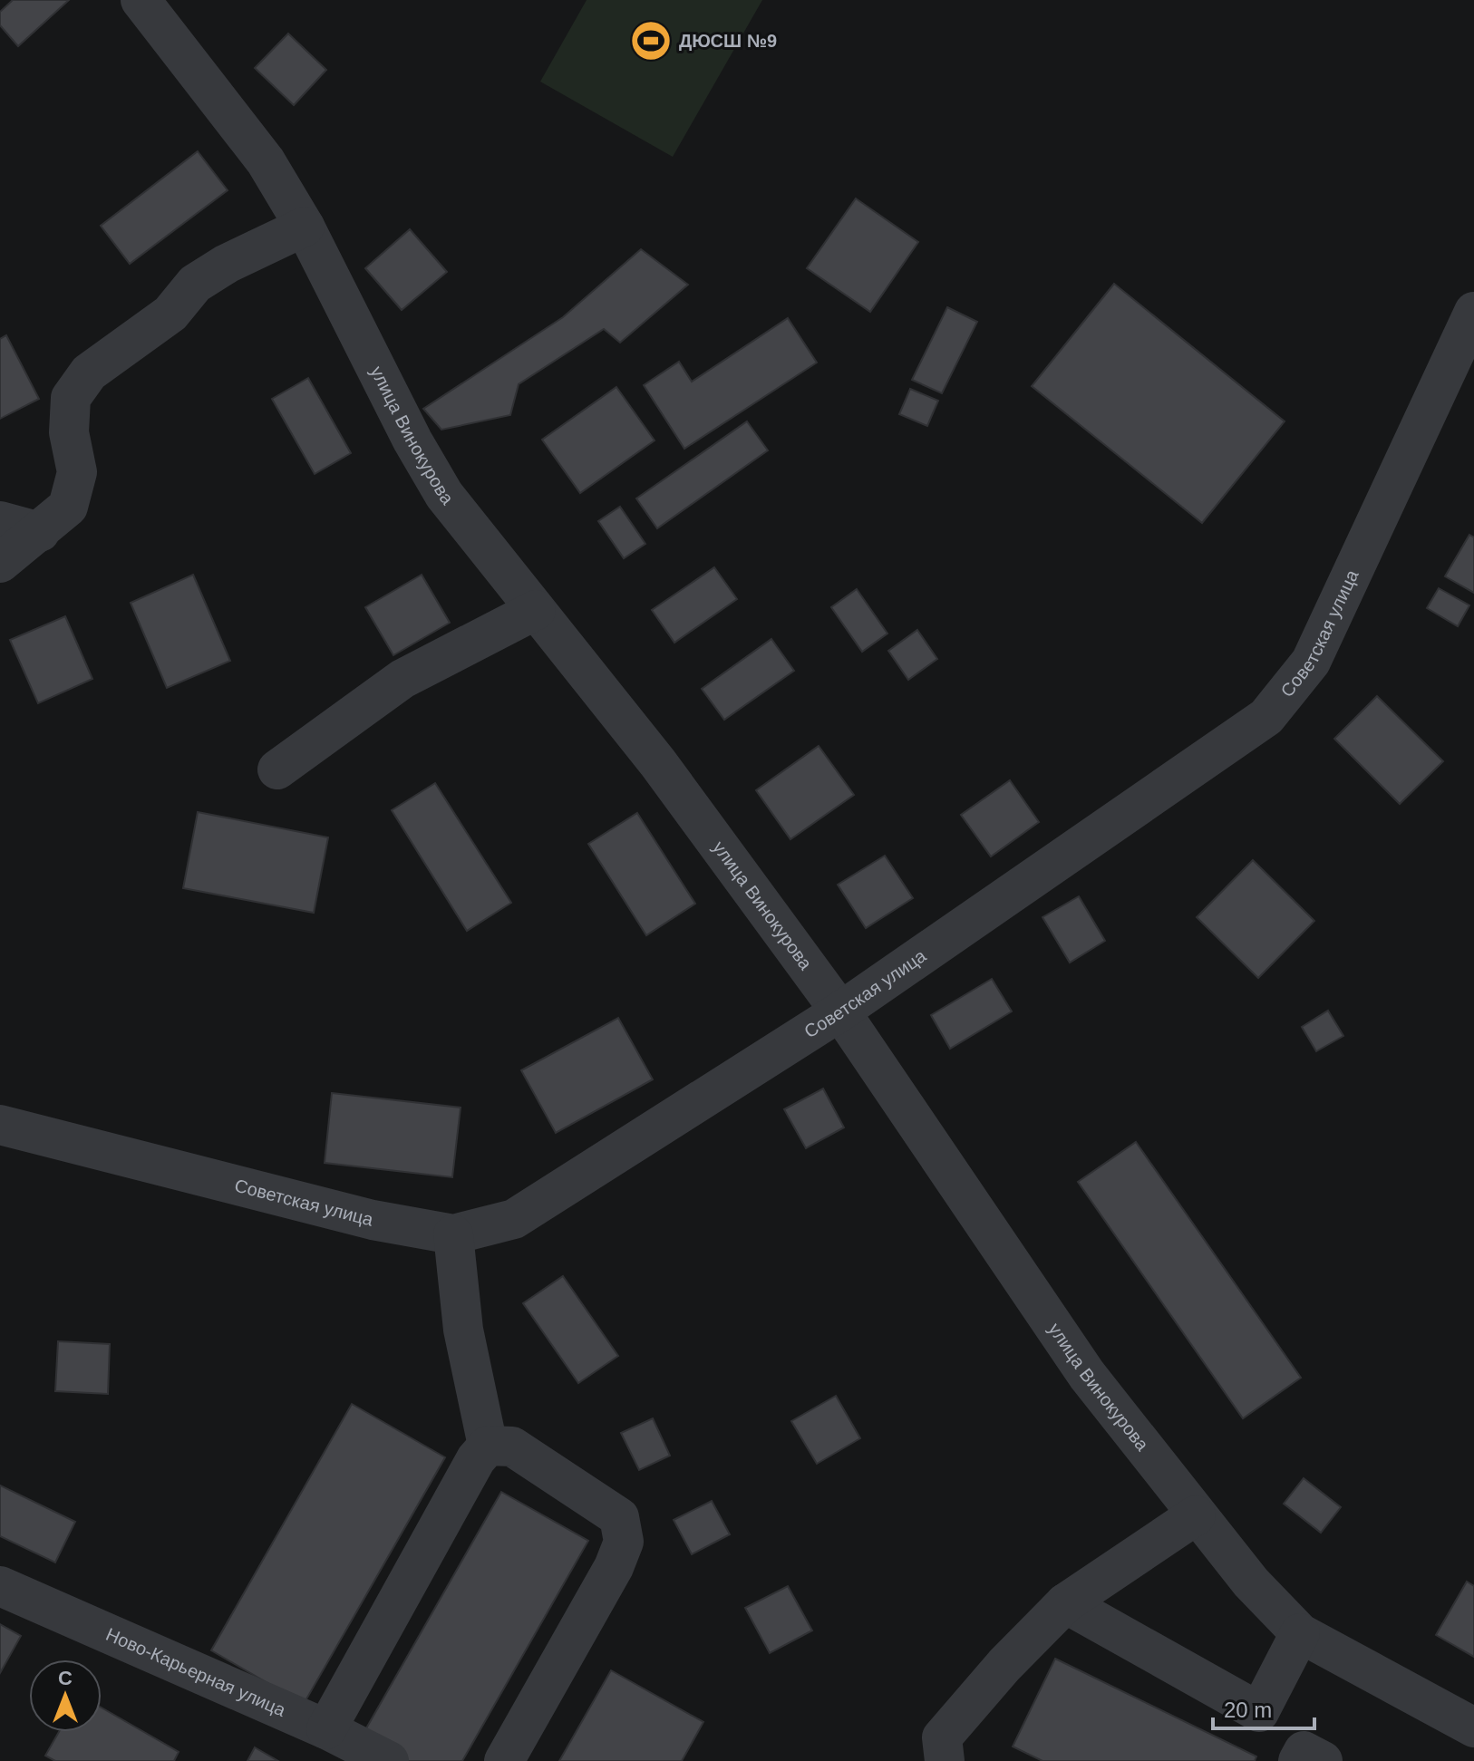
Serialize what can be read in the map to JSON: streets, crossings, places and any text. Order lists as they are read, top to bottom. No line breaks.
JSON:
{"streets":{"street":["улица Винокурова","Советская улица","Ново-Карьерная улица"]},"crossings":[["улица Винокурова","Советская улица"]],"places":{"sports":["ДЮСШ №9"]},"scale_bar":"20 m","north":"top"}
